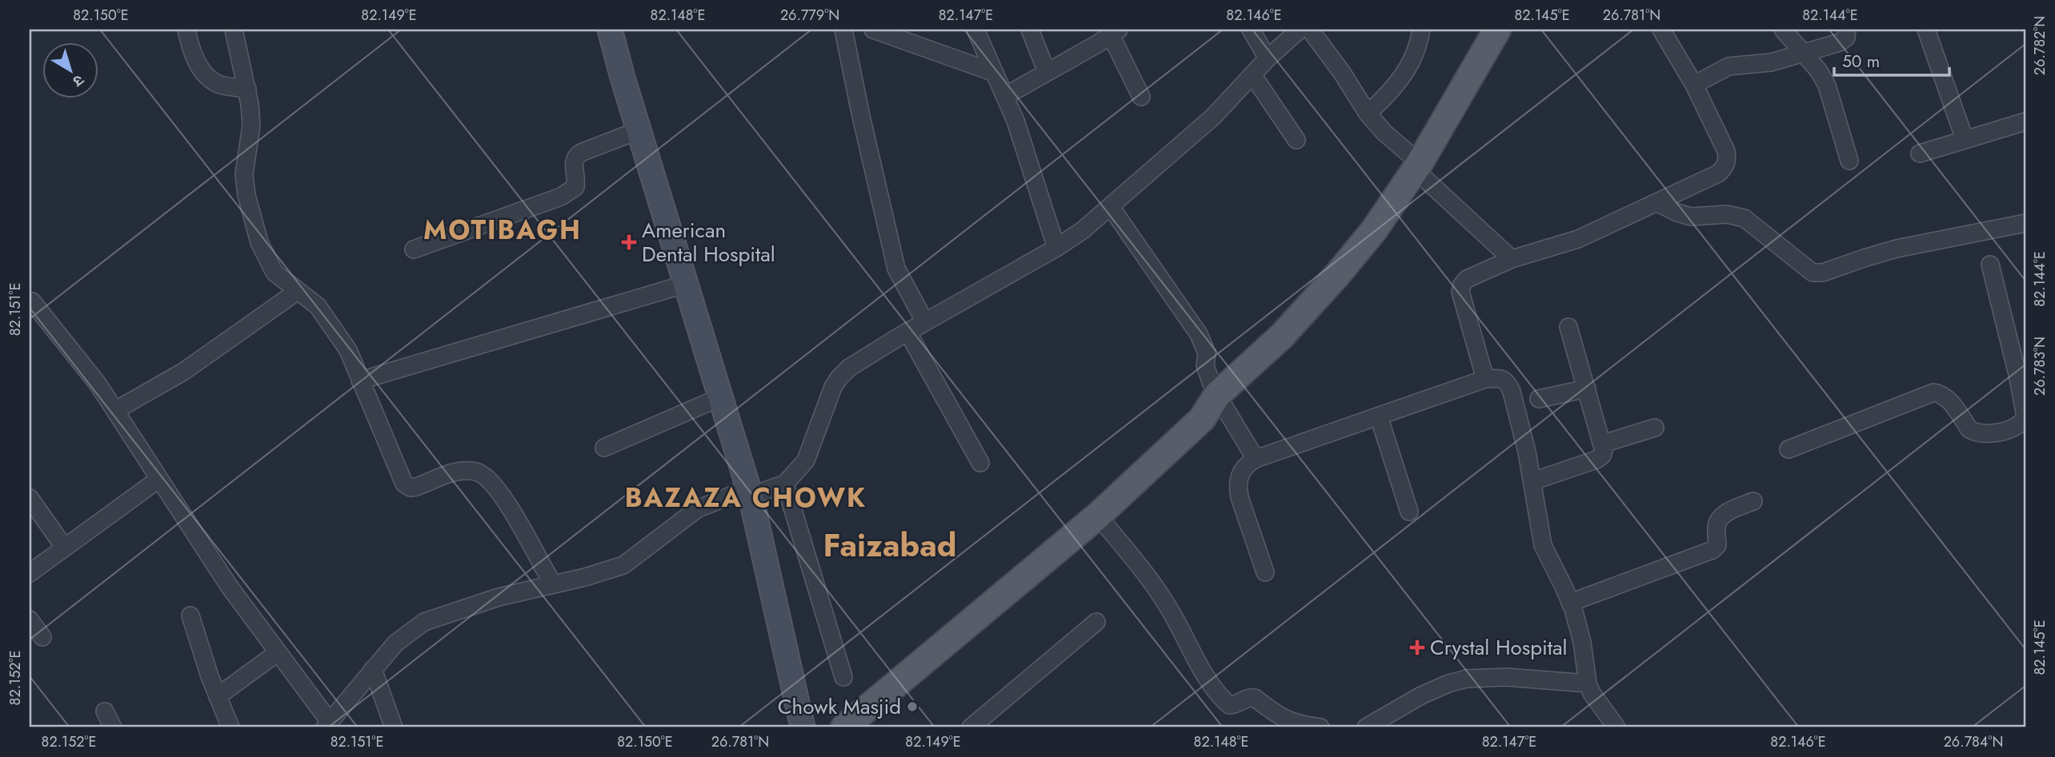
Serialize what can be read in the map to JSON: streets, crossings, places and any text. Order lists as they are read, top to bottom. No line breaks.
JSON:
{"districts":["MOTIBAGH","BAZAZA CHOWK","Faizabad"],"places":{"health":["American Dental Hospital","Crystal Hospital"],"other":["Chowk Masjid"]},"scale_bar":"50 m","north":"bottom right","coordinates":["82.150°E","82.149°E","82.148°E","26.779°N","82.147°E","82.146°E","82.145°E","26.781°N","82.144°E","26.782°N","82.151°E","26.783°N","82.152°E","26.784°N"]}
